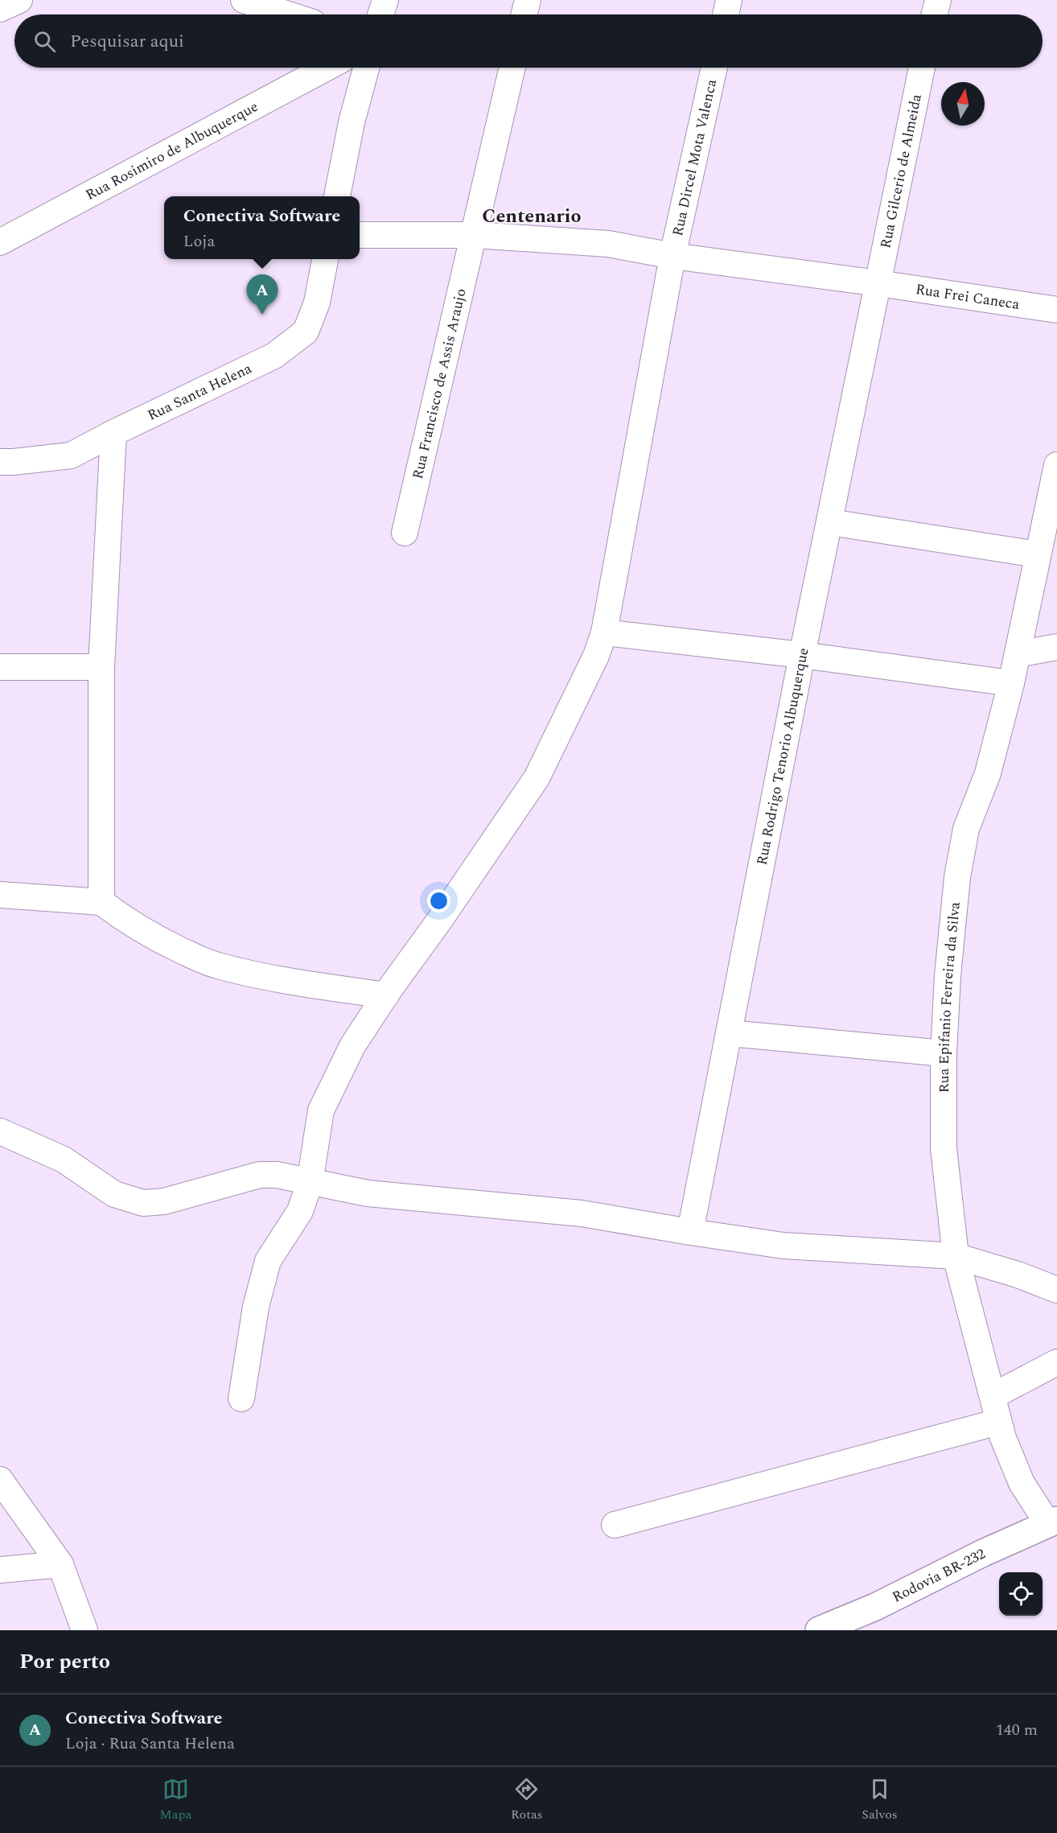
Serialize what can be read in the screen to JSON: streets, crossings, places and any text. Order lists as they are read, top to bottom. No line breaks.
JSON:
{"streets":{"highway":["Rodovia BR-232"],"street":["Rua Rosimiro de Albuquerque","Rua Dircel Mota Valenca","Rua Gilcerio de Almeida","Rua Frei Caneca","Rua Francisco de Assis Araujo","Rua Santa Helena","Rua Rodrigo Tenorio Albuquerque","Rua Epifanio Ferreira da Silva"]},"crossings":[["Rua Dircel Mota Valenca","Rua Frei Caneca"],["Rua Gilcerio de Almeida","Rua Frei Caneca"],["Rua Gilcerio de Almeida","Rua Rodrigo Tenorio Albuquerque"],["Rua Frei Caneca","Rua Rodrigo Tenorio Albuquerque"],["Rua Epifanio Ferreira da Silva","Rodovia BR-232"]],"districts":["Centenario"],"north":"top","page":{"search":"Pesquisar aqui","popup":["Conectiva Software","Loja"],"pins":"A","heading":"Por perto","list":[{"mark":"A","name":"Conectiva Software","note":"Loja · Rua Santa Helena","value":"140 m"}],"nav":["Mapa","Rotas","Salvos"]}}
